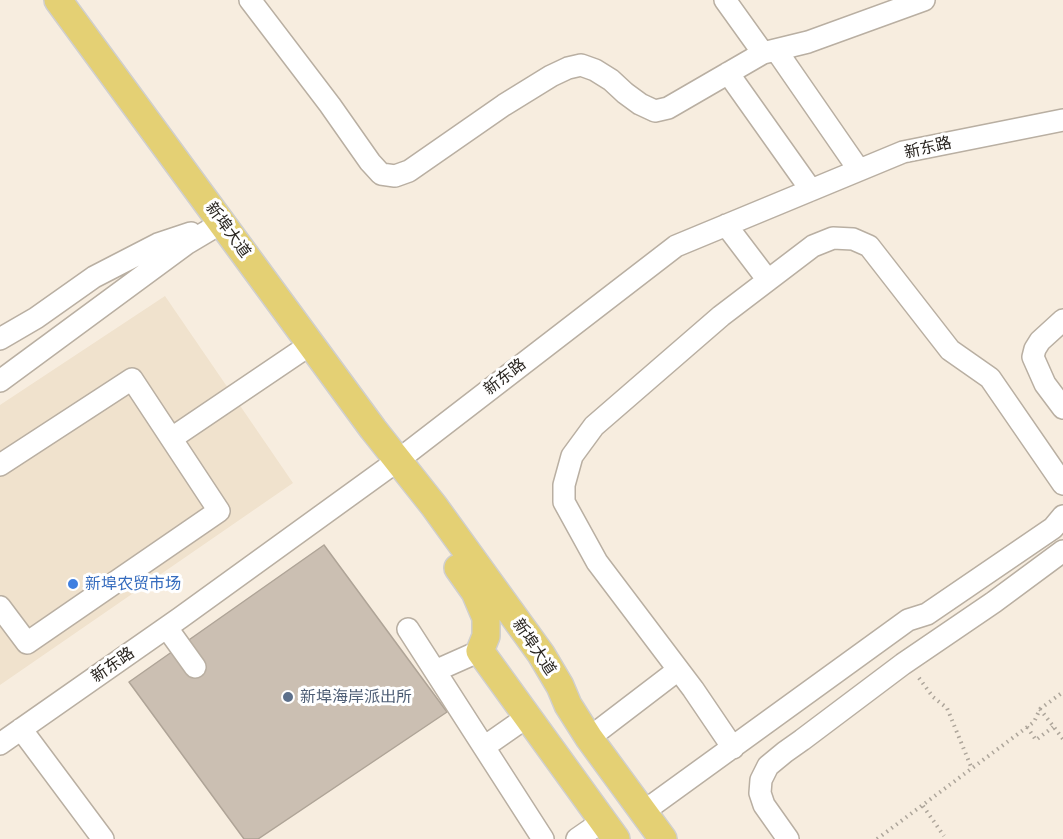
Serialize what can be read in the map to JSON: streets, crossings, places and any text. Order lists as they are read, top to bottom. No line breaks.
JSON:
{"streets":{"main road":["新埠大道"],"street":["新东路"]},"crossings":[["新东路","新埠大道"]],"places":["新埠农贸市场","新埠海岸派出所"]}
